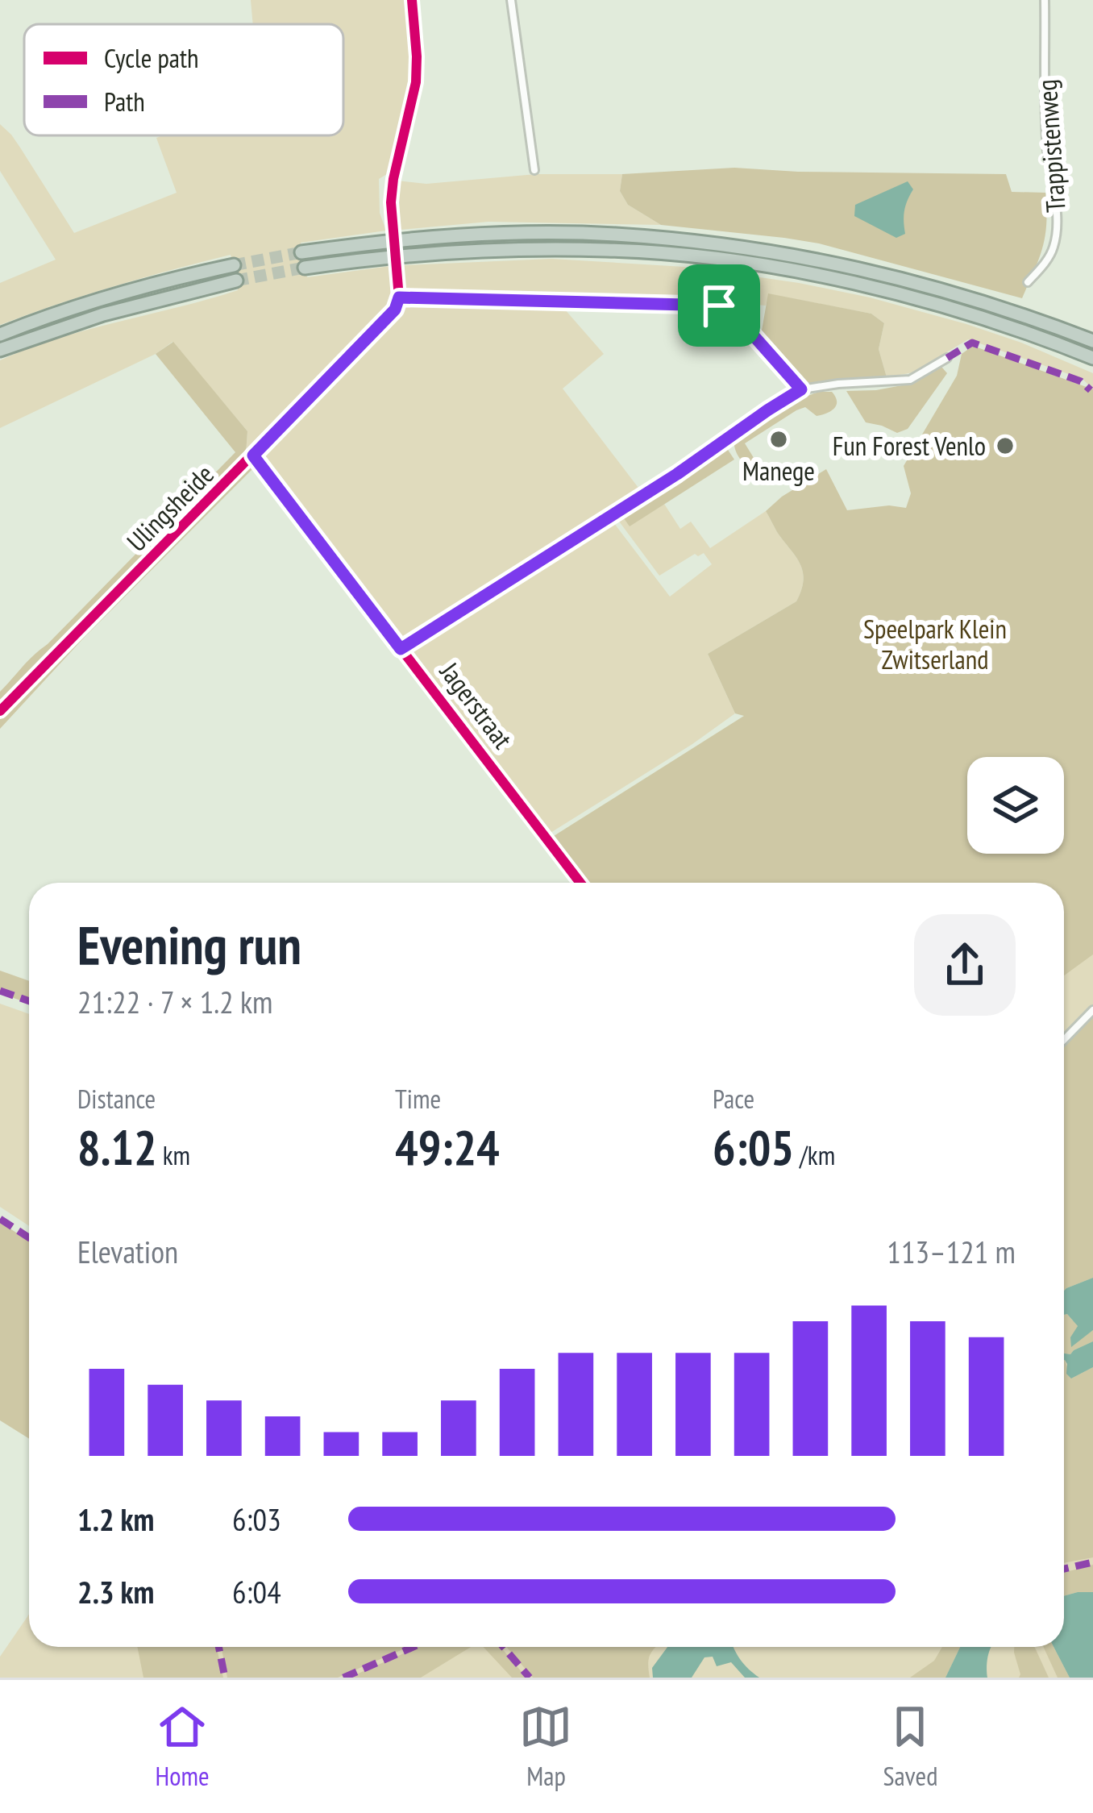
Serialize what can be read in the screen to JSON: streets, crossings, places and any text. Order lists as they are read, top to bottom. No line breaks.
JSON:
{"streets":{"street":["Trappistenweg","Ulingsheide"],"cycle path":["Jagerstraat"]},"parks":["Speelpark Klein Zwitserland"],"places":["Manege","Fun Forest Venlo"],"legend":["Cycle path","Path"],"page":{"heading":["Evening run","21:22 · 7 × 1.2 km"],"stats":[["Distance","8.12 km"],["Time","49:24"],["Pace","6:05 /km"]],"chart":["Elevation","113–121 m"],"list":[{"name":"1.2 km","note":"6:03"},{"name":"2.3 km","note":"6:04"}],"tabs":["Home","Map","Saved"]}}
